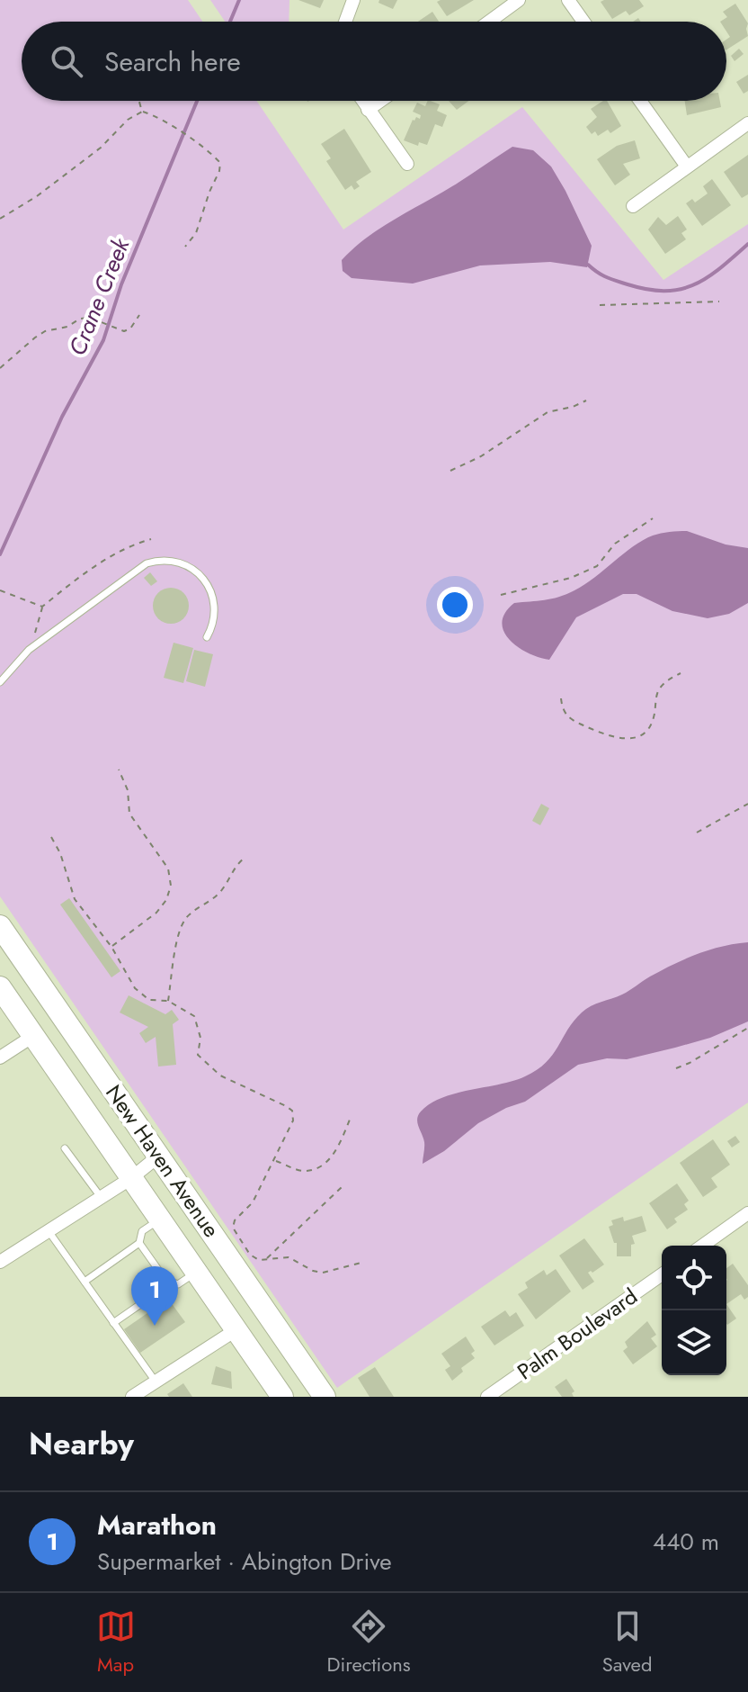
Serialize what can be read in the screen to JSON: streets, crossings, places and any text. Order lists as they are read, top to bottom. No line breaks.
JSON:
{"streets":{"main road":["New Haven Avenue"],"street":["Palm Boulevard"]},"water":["Crane Creek"],"page":{"search":"Search here","pins":"1","heading":"Nearby","list":[{"mark":"1","name":"Marathon","note":"Supermarket · Abington Drive","value":"440 m"}],"nav":["Map","Directions","Saved"]}}
